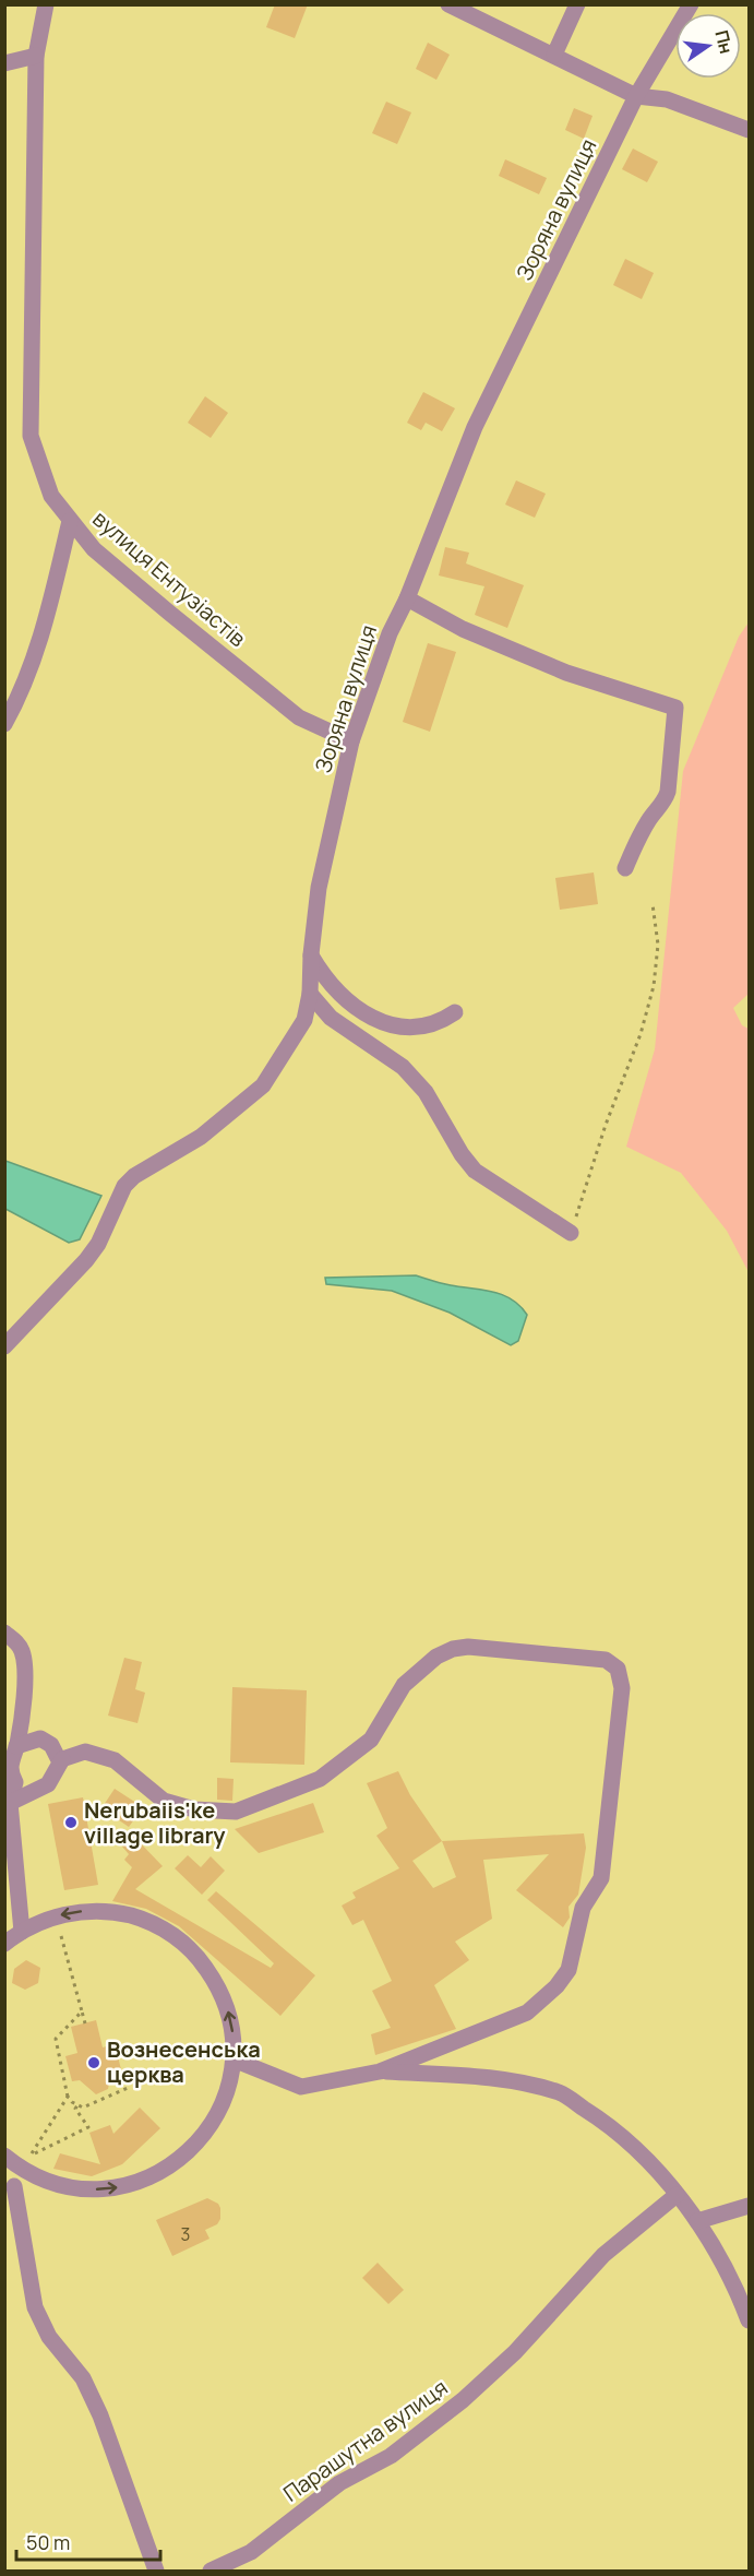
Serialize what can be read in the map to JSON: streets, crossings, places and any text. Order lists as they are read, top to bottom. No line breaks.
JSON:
{"streets":{"street":["Зоряна вулиця","вулиця Ентузіастів","Парашутна вулиця"]},"crossings":[["Зоряна вулиця","вулиця Ентузіастів"]],"places":["Nerubaiis'ke village library","Вознесенська церква"],"house_numbers":["3"],"scale_bar":"50 m","north":"right"}
